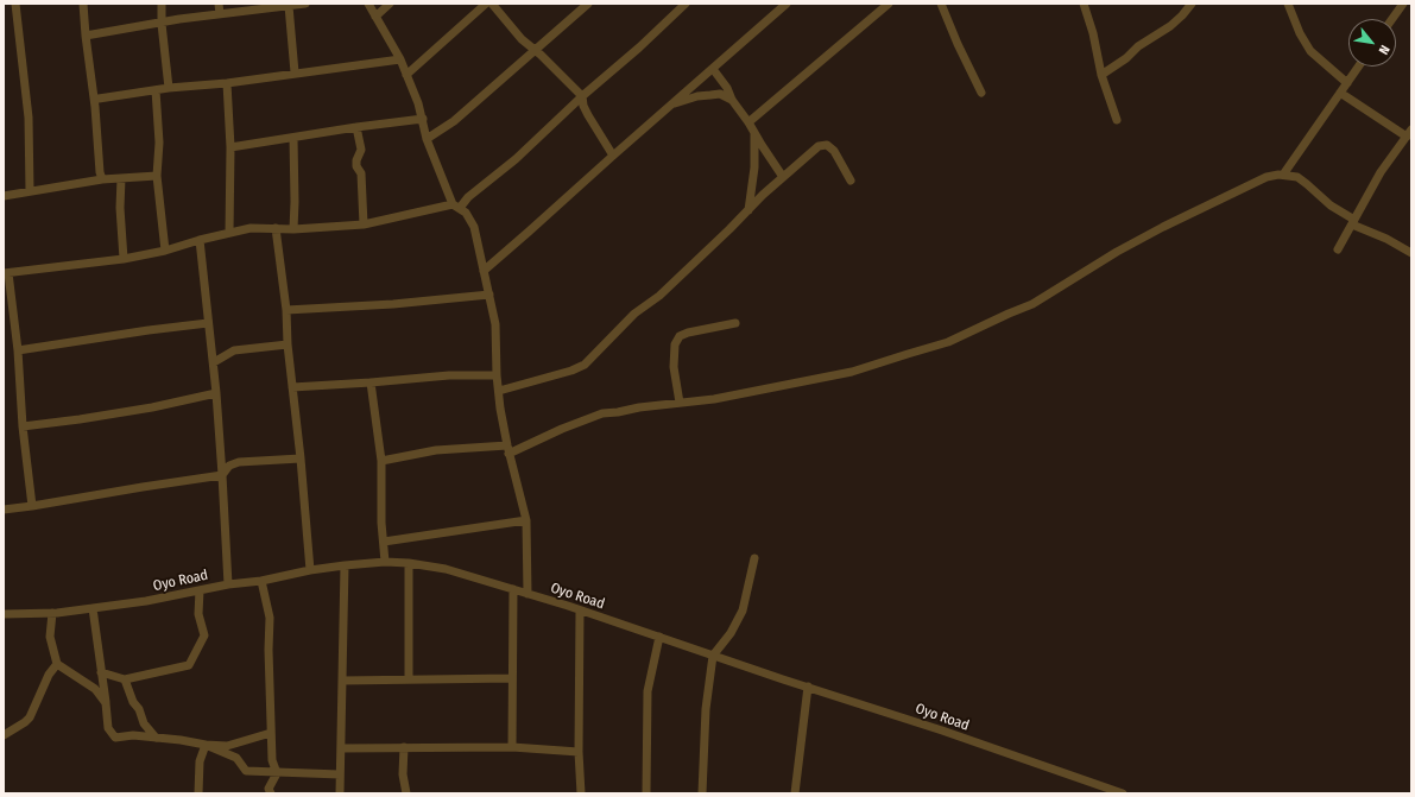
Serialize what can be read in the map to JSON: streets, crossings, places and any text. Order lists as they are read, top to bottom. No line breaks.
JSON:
{"streets":{"street":["Oyo Road"]},"north":"bottom right"}
